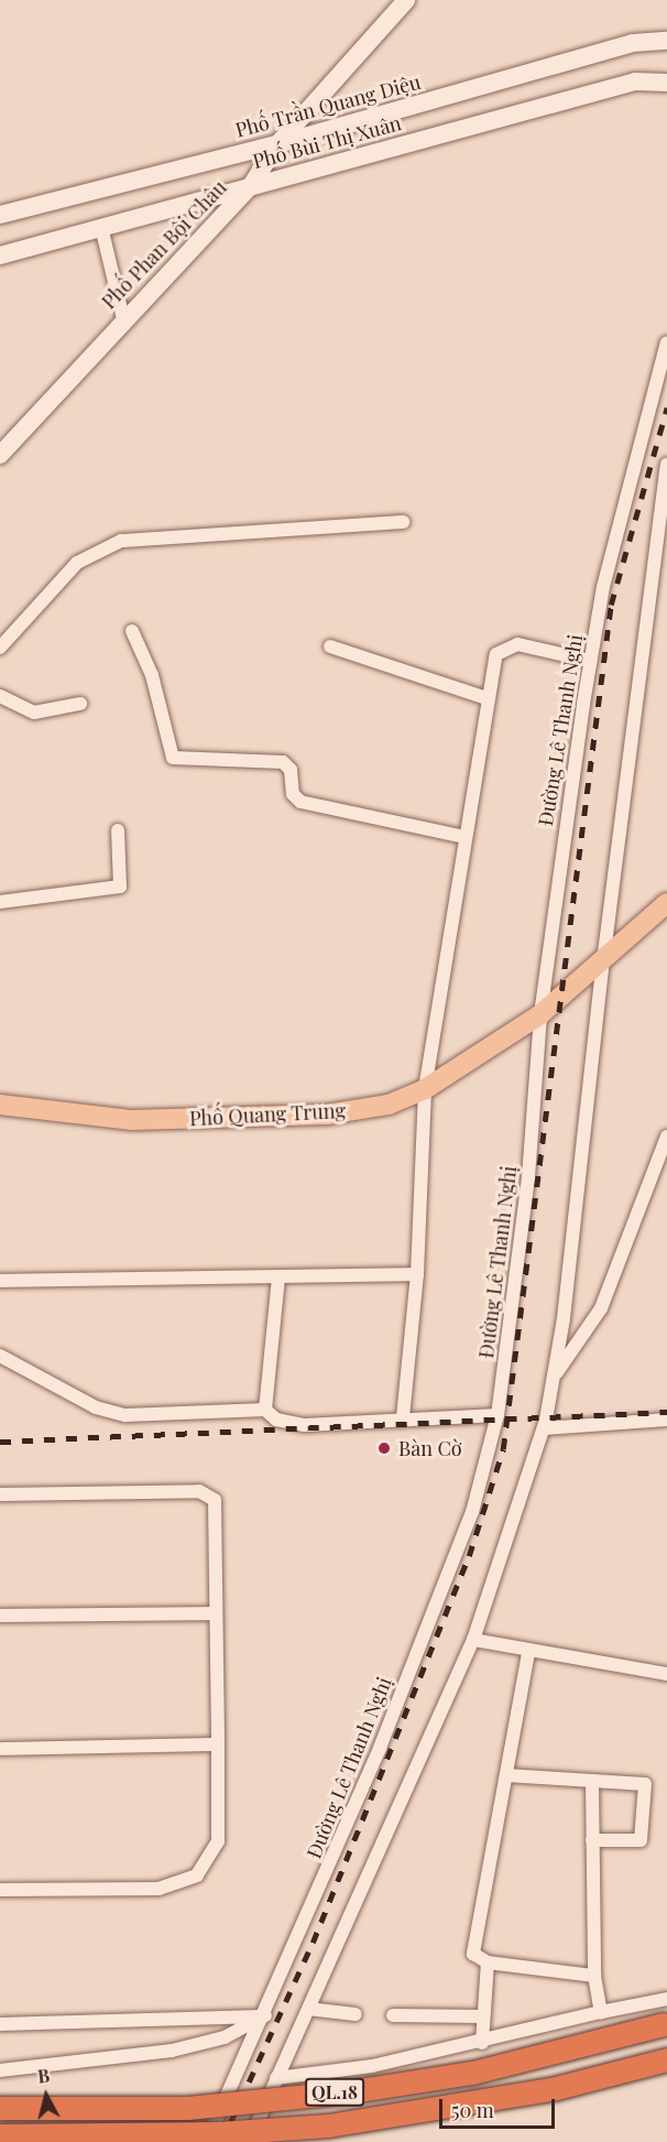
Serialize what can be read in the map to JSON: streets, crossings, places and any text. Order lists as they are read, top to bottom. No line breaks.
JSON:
{"streets":{"highway":["QL.18"],"main road":["Phố Trần Quang Diệu","Phố Bùi Thị Xuân","Phố Phan Bội Châu","Phố Quang Trung"],"street":["Đường Lê Thanh Nghị"]},"crossings":[["Phố Trần Quang Diệu","Phố Phan Bội Châu"],["Phố Bùi Thị Xuân","Phố Phan Bội Châu"],["Đường Lê Thanh Nghị","Phố Quang Trung"]],"places":["Bàn Cờ"],"scale_bar":"50 m","north":"top"}
